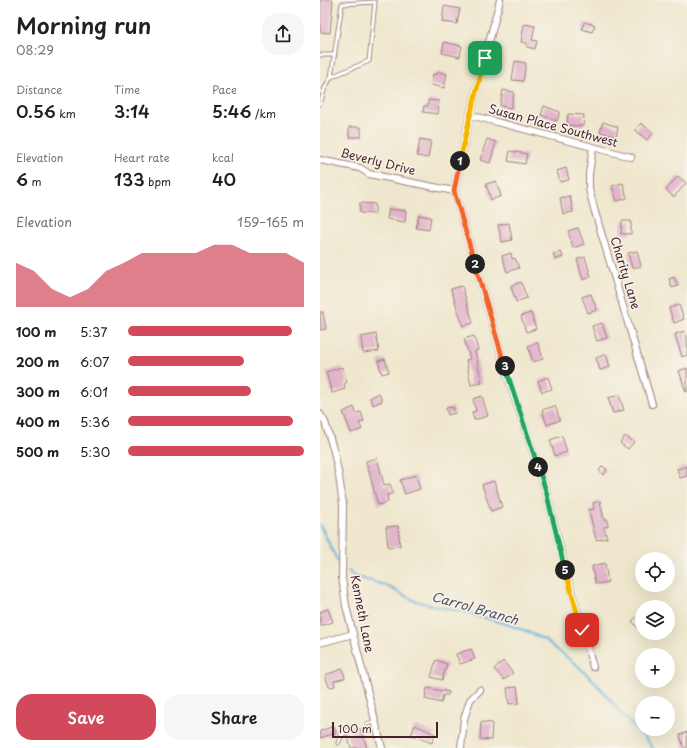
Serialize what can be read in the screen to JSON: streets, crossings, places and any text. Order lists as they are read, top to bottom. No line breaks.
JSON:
{"streets":{"street":["Susan Place Southwest","Beverly Drive","Charity Lane","Kenneth Lane"]},"crossings":[["Susan Place Southwest","Charity Lane"]],"water":["Carrol Branch"],"scale_bar":"100 m","page":{"heading":["Morning run","08:29"],"stats":[["Distance","0.56 km"],["Time","3:14"],["Pace","5:46 /km"],["Elevation","6 m"],["Heart rate","133 bpm"],["kcal","40"]],"pins":["1","2","3","4","5"],"chart":["Elevation","159–165 m"],"list":[{"name":"100 m","note":"5:37"},{"name":"200 m","note":"6:07"},{"name":"300 m","note":"6:01"},{"name":"400 m","note":"5:36"},{"name":"500 m","note":"5:30"}],"map_buttons":["+","−"],"buttons":["Save","Share"],"scale":"100 m"}}
